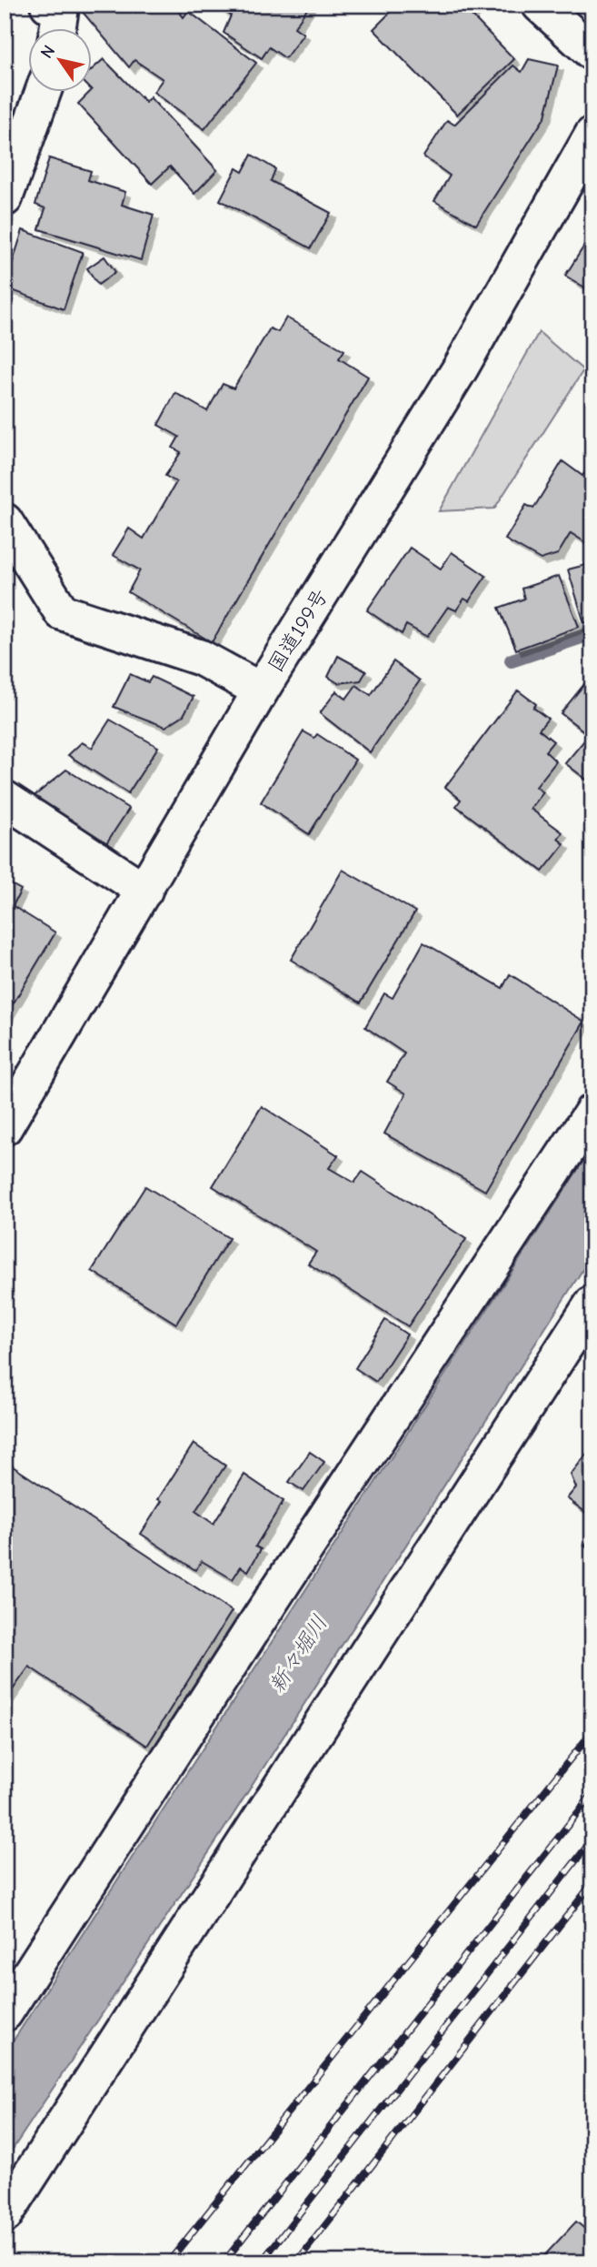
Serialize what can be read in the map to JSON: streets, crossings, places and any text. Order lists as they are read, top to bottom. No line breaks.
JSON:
{"streets":{"main road":["国道199号"]},"water":["新々堀川"],"north":"top left"}
